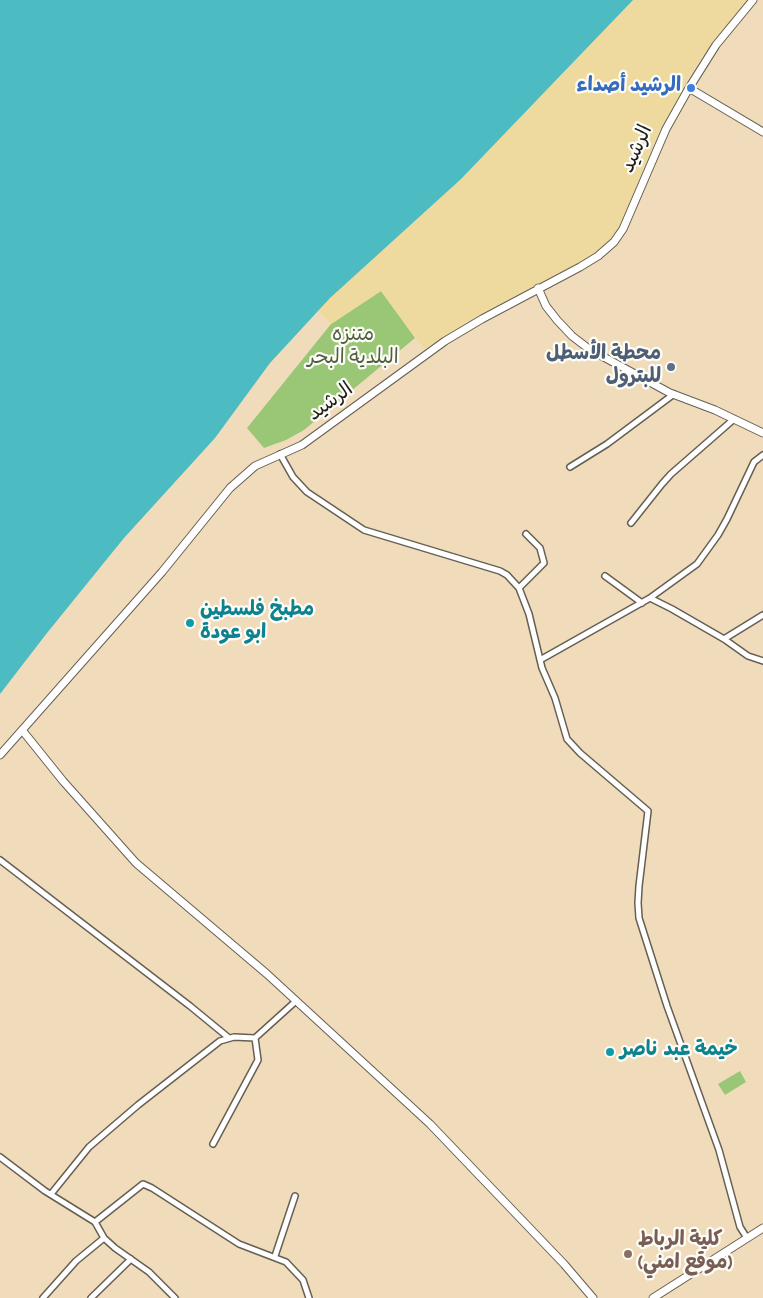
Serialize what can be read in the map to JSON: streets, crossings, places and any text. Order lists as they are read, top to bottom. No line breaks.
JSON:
{"streets":{"main road":["الرشيد"]},"parks":["متنزه البلدية البحر"],"places":["الرشيد أصداء","محطة الأسطل للبترول","مطبخ فلسطين ابو عودة","خيمة عبد ناصر","كلية الرباط (موقع امني)"]}
